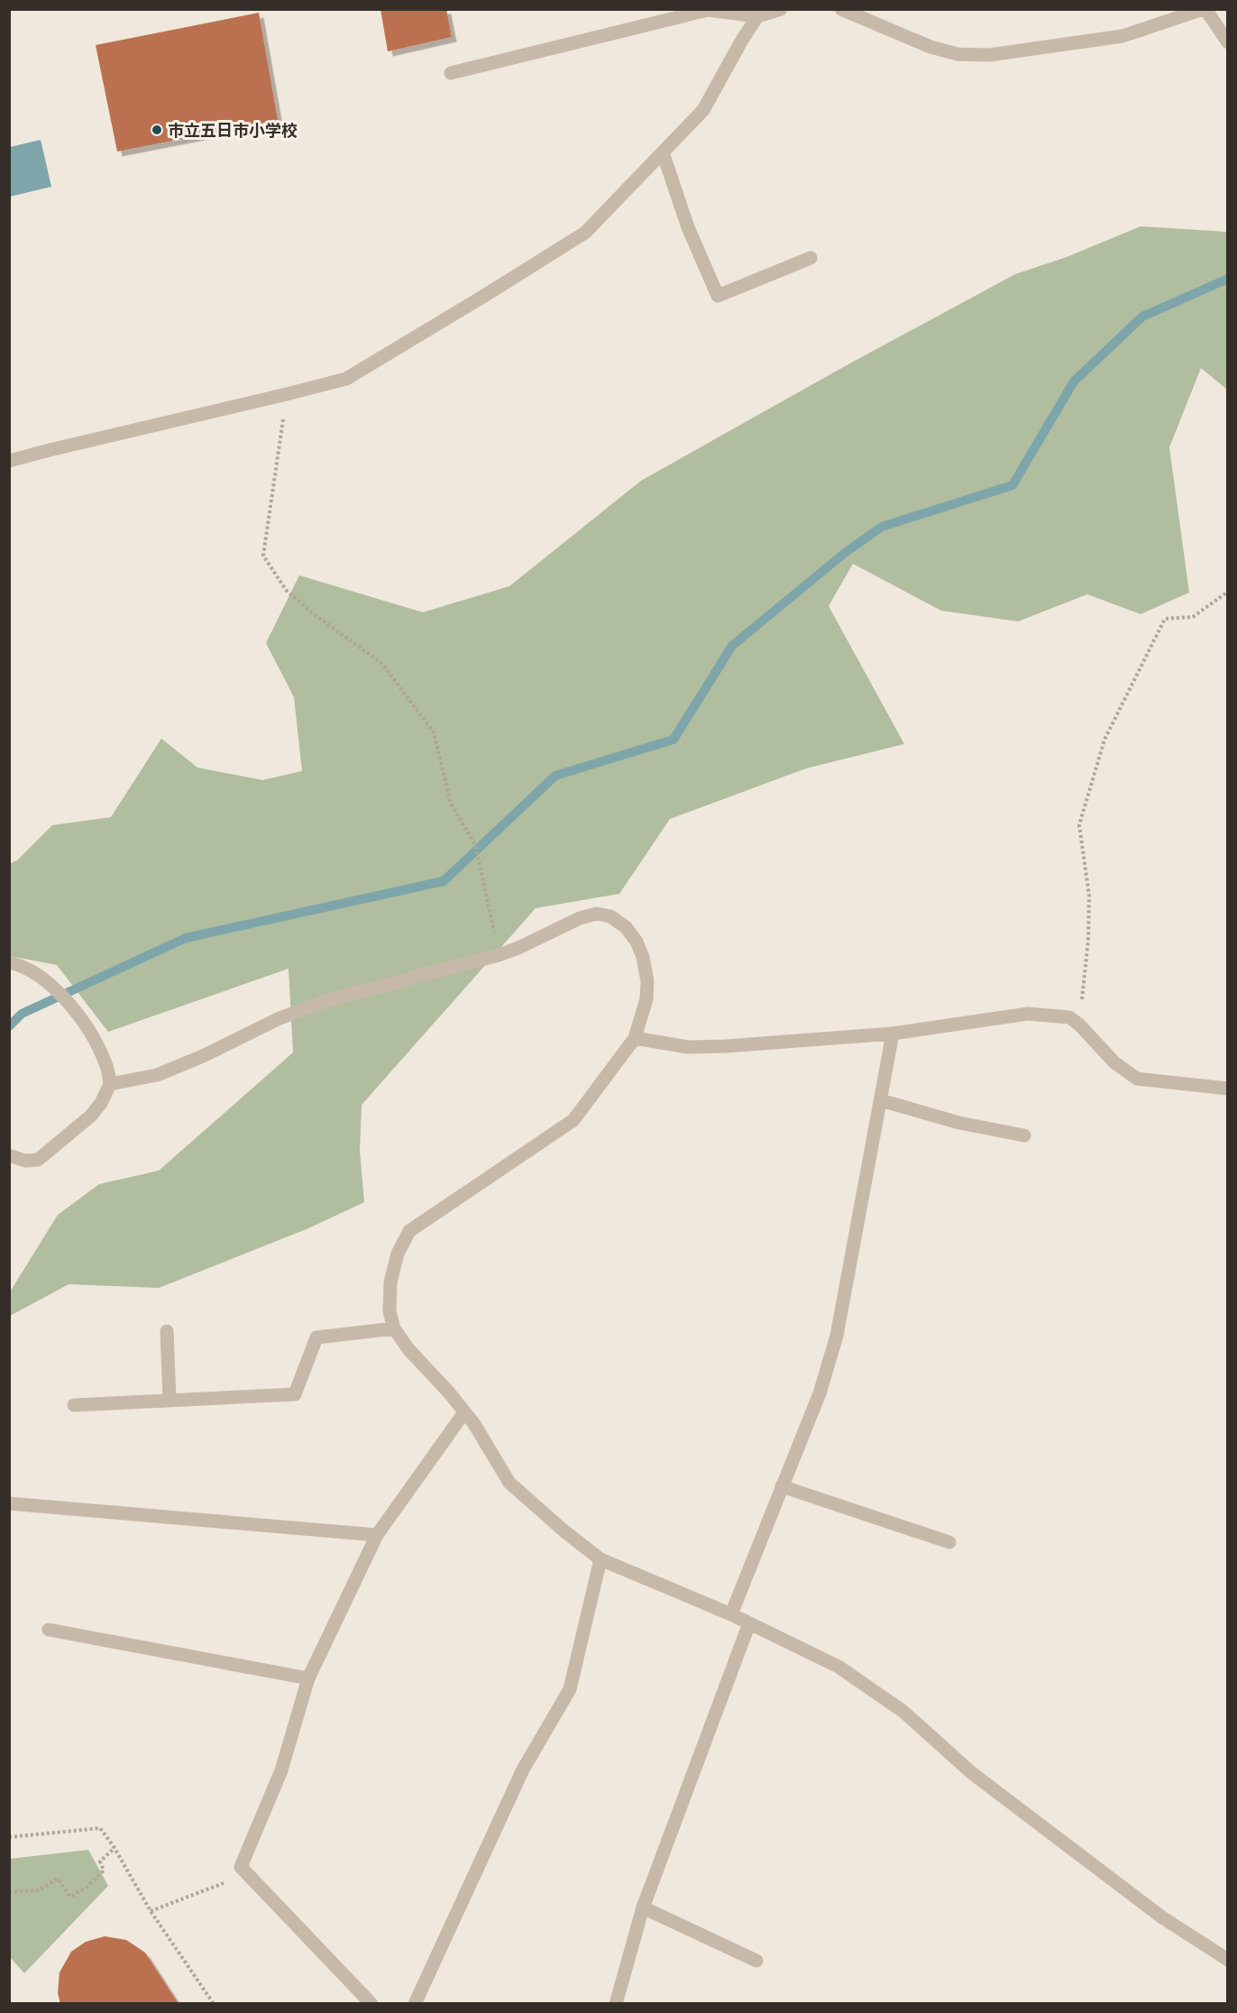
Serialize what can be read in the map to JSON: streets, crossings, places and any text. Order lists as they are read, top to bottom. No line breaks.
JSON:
{"places":["市立五日市小学校"]}
